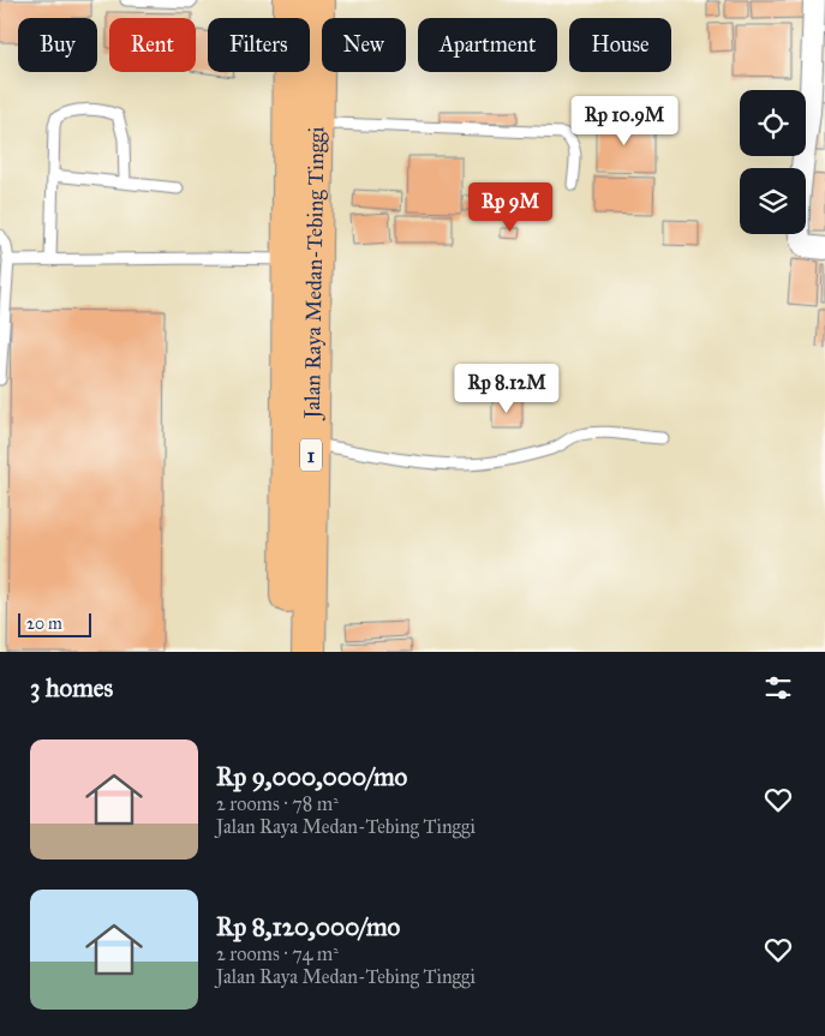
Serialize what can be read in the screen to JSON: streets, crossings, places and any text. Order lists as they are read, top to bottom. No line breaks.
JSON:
{"streets":{"highway":["Jalan Raya Medan-Tebing Tinggi","1"]},"scale_bar":"20 m","page":{"chip":["Buy","Rent","Filters","New","Apartment","House"],"price":["Rp 10.9M","Rp 9M","Rp 8.12M"],"scale":"20 m","heading":"3 homes","list":[{"name":"Rp 9,000,000/mo","note":"2 rooms · 78 m² · Jalan Raya Medan-Tebing Tinggi"},{"name":"Rp 8,120,000/mo","note":"2 rooms · 74 m² · Jalan Raya Medan-Tebing Tinggi"}]}}
